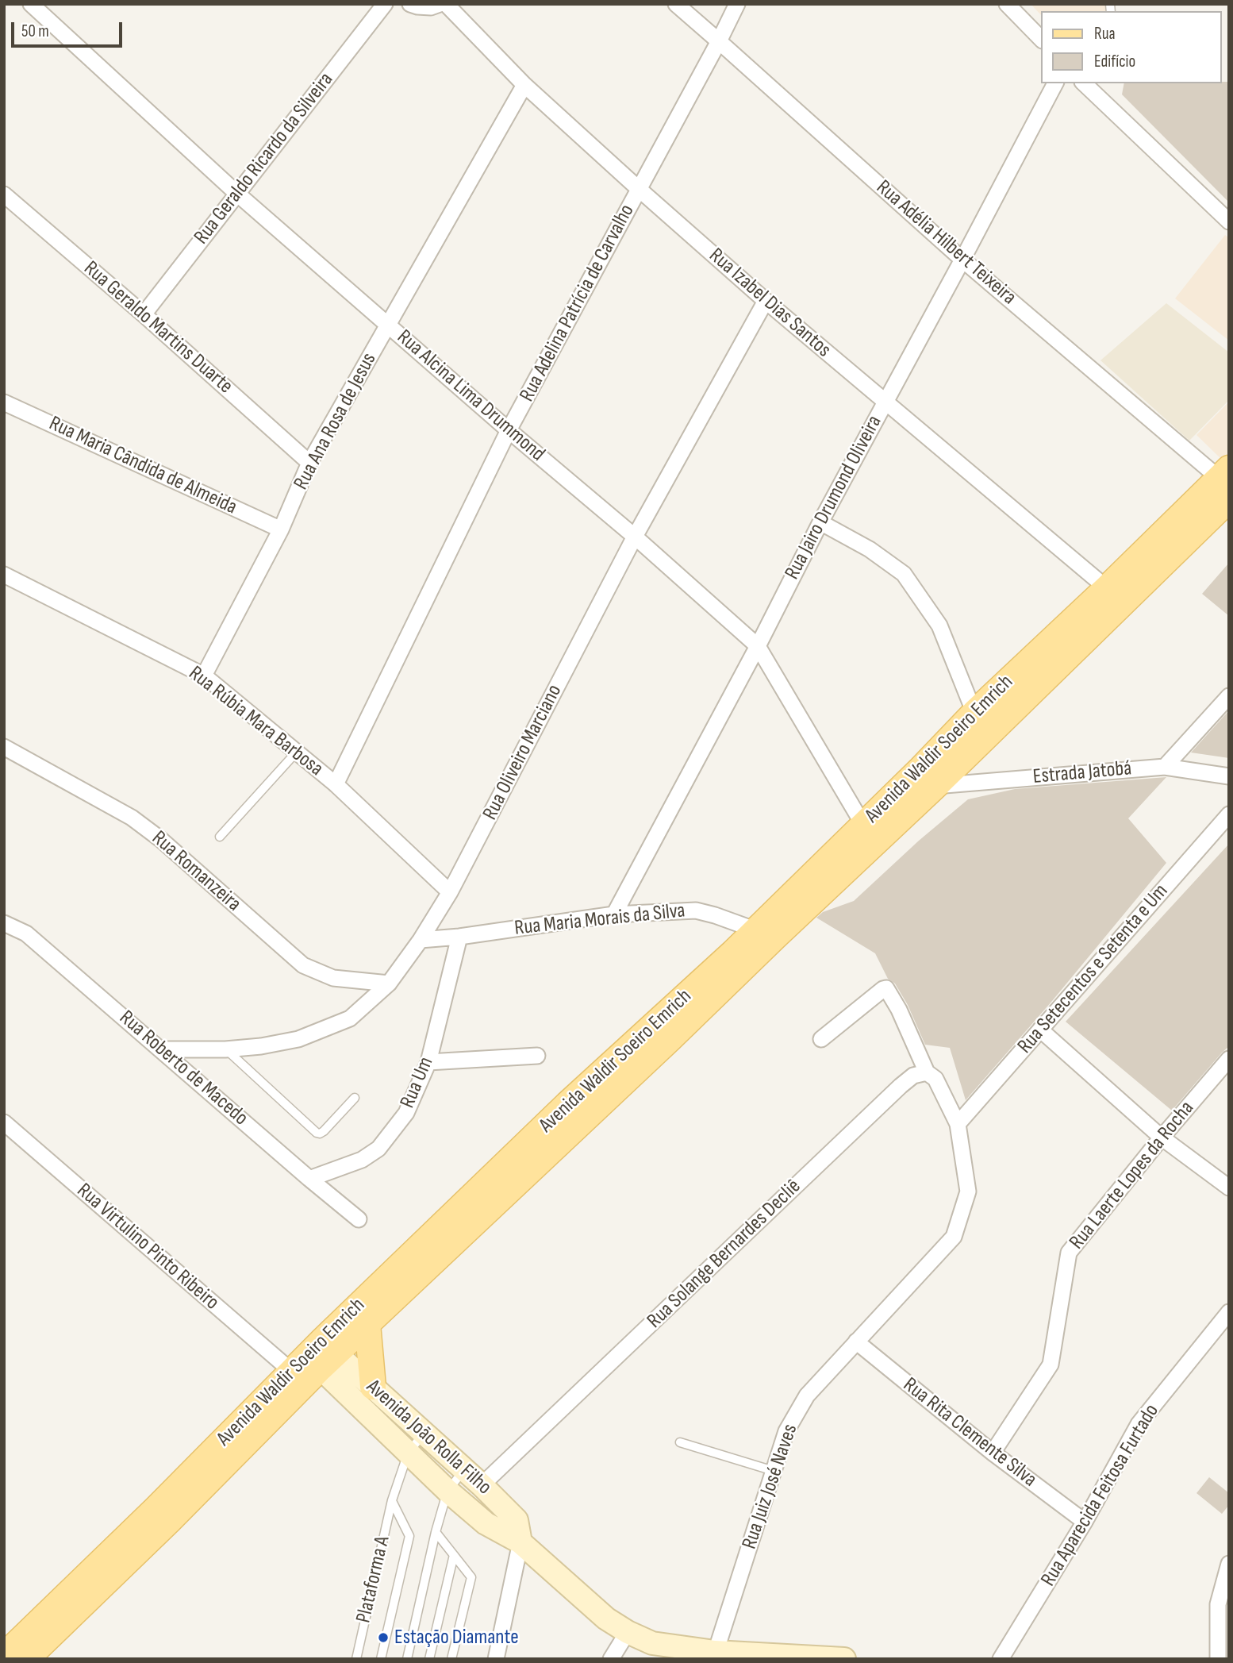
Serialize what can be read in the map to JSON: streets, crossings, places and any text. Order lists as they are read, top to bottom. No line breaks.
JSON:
{"streets":{"main road":["Avenida Waldir Soeiro Emrich"],"street":["Rua Geraldo Ricardo da Silveira","Rua Adélia Hilbert Teixeira","Rua Adelina Patrícia de Carvalho","Rua Izabel Dias Santos","Rua Geraldo Martins Duarte","Rua Alcina Lima Drummond","Rua Ana Rosa de Jesus","Rua Maria Cândida de Almeida","Rua Jairo Drumond Oliveira","Rua Rúbia Mara Barbosa","Rua Oliveiro Marciano","Estrada Jatobá","Rua Romanzeira","Rua Maria Morais da Silva","Rua Setecentos e Setenta e Um","Rua Roberto de Macedo","Rua Um","Rua Laerte Lopes da Rocha","Rua Virtulino Pinto Ribeiro","Rua Solange Bernardes Decliê","Rua Rita Clemente Silva","Avenida João Rolla Filho","Rua Juiz José Naves","Rua Aparecida Feitosa Furtado"],"lane":["Plataforma A"]},"crossings":[["Rua Geraldo Ricardo da Silveira","Rua Geraldo Martins Duarte"],["Rua Geraldo Ricardo da Silveira","Rua Alcina Lima Drummond"],["Rua Adélia Hilbert Teixeira","Rua Adelina Patrícia de Carvalho"],["Rua Adélia Hilbert Teixeira","Rua Jairo Drumond Oliveira"],["Rua Adélia Hilbert Teixeira","Avenida Waldir Soeiro Emrich"],["Rua Adelina Patrícia de Carvalho","Rua Izabel Dias Santos"],["Rua Adelina Patrícia de Carvalho","Rua Alcina Lima Drummond"],["Rua Adelina Patrícia de Carvalho","Rua Rúbia Mara Barbosa"],["Rua Izabel Dias Santos","Rua Ana Rosa de Jesus"],["Rua Izabel Dias Santos","Rua Jairo Drumond Oliveira"],["Rua Izabel Dias Santos","Avenida Waldir Soeiro Emrich"],["Rua Izabel Dias Santos","Rua Oliveiro Marciano"],["Rua Geraldo Martins Duarte","Rua Ana Rosa de Jesus"],["Rua Alcina Lima Drummond","Rua Ana Rosa de Jesus"],["Rua Alcina Lima Drummond","Rua Jairo Drumond Oliveira"],["Rua Alcina Lima Drummond","Avenida Waldir Soeiro Emrich"],["Rua Alcina Lima Drummond","Rua Oliveiro Marciano"],["Rua Ana Rosa de Jesus","Rua Maria Cândida de Almeida"],["Rua Ana Rosa de Jesus","Rua Rúbia Mara Barbosa"],["Rua Jairo Drumond Oliveira","Rua Maria Morais da Silva"],["Rua Rúbia Mara Barbosa","Rua Oliveiro Marciano"],["Avenida Waldir Soeiro Emrich","Estrada Jatobá"],["Avenida Waldir Soeiro Emrich","Rua Maria Morais da Silva"],["Avenida Waldir Soeiro Emrich","Rua Virtulino Pinto Ribeiro"],["Avenida Waldir Soeiro Emrich","Avenida João Rolla Filho"],["Rua Oliveiro Marciano","Rua Romanzeira"],["Rua Oliveiro Marciano","Rua Maria Morais da Silva"],["Rua Oliveiro Marciano","Rua Roberto de Macedo"],["Rua Maria Morais da Silva","Rua Um"],["Rua Setecentos e Setenta e Um","Rua Juiz José Naves"],["Rua Roberto de Macedo","Rua Um"],["Rua Laerte Lopes da Rocha","Rua Rita Clemente Silva"],["Rua Virtulino Pinto Ribeiro","Avenida João Rolla Filho"],["Rua Solange Bernardes Decliê","Avenida João Rolla Filho"],["Rua Rita Clemente Silva","Rua Juiz José Naves"],["Rua Rita Clemente Silva","Rua Aparecida Feitosa Furtado"],["Avenida João Rolla Filho","Rua Juiz José Naves"],["Avenida João Rolla Filho","Plataforma A"]],"places":["Estação Diamante"],"legend":["Rua","Edifício"],"scale_bar":"50 m"}
